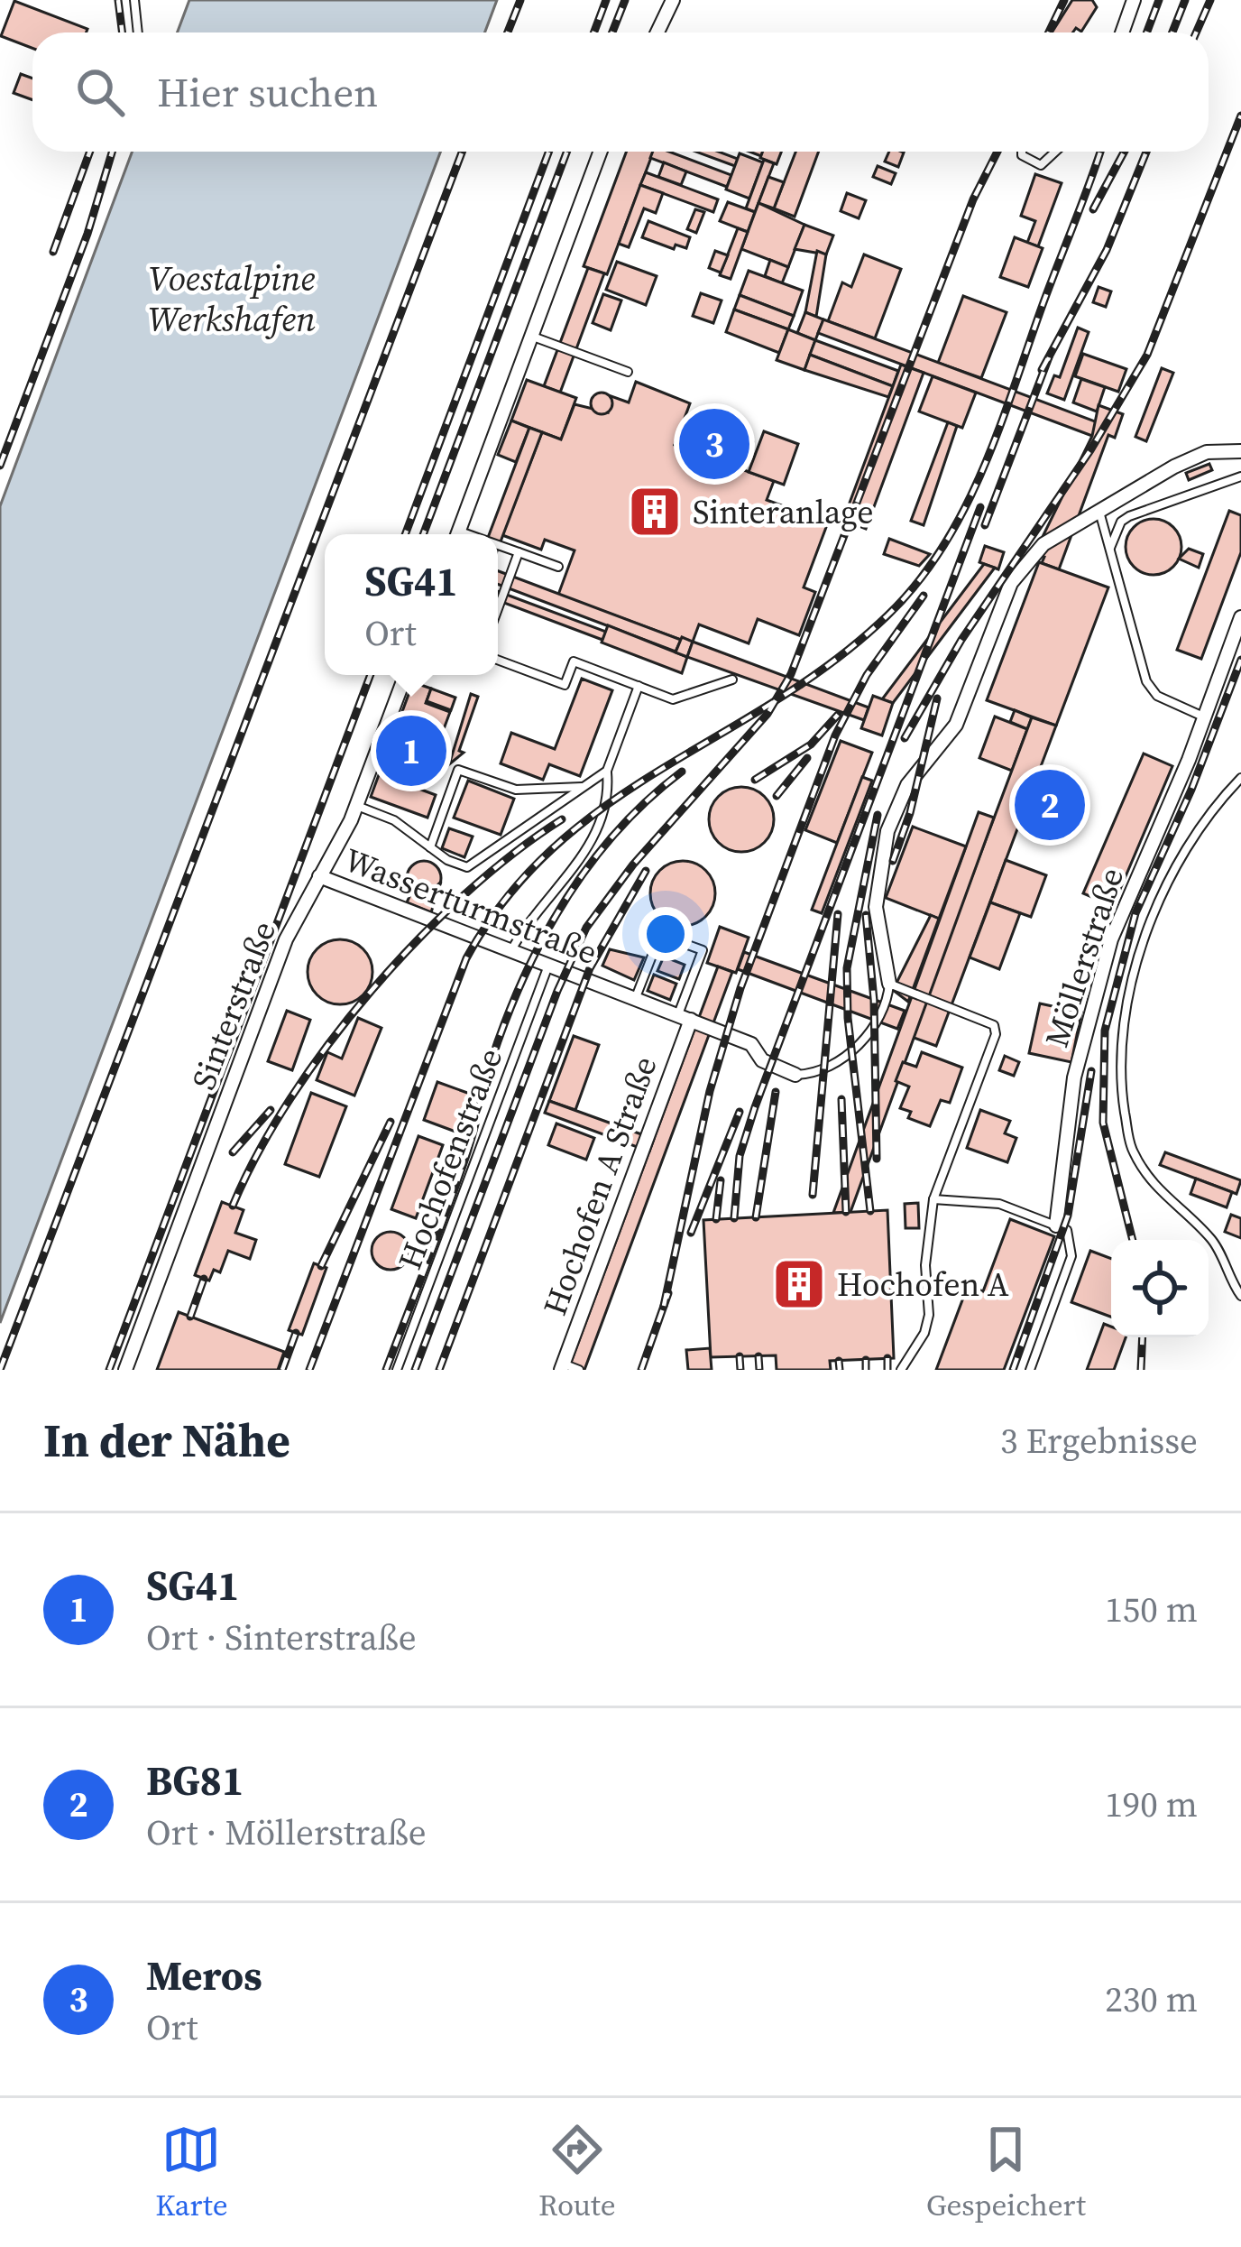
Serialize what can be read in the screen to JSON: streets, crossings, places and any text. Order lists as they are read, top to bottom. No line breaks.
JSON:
{"streets":{"street":["Wasserturmstraße","Möllerstraße","Sinterstraße","Hochofen A Straße"],"lane":["Hochofenstraße"]},"crossings":[["Wasserturmstraße","Sinterstraße"],["Wasserturmstraße","Hochofenstraße"],["Wasserturmstraße","Hochofen A Straße"]],"water":["Voestalpine Werkshafen"],"places":{"building":["Sinteranlage","Hochofen A"]},"page":{"search":"Hier suchen","pins":["3","1","2"],"popup":["SG41","Ort"],"heading":["In der Nähe","3 Ergebnisse"],"list":[{"mark":"1","name":"SG41","note":"Ort · Sinterstraße","value":"150 m"},{"mark":"2","name":"BG81","note":"Ort · Möllerstraße","value":"190 m"},{"mark":"3","name":"Meros","note":"Ort","value":"230 m"}],"nav":["Karte","Route","Gespeichert"]}}
